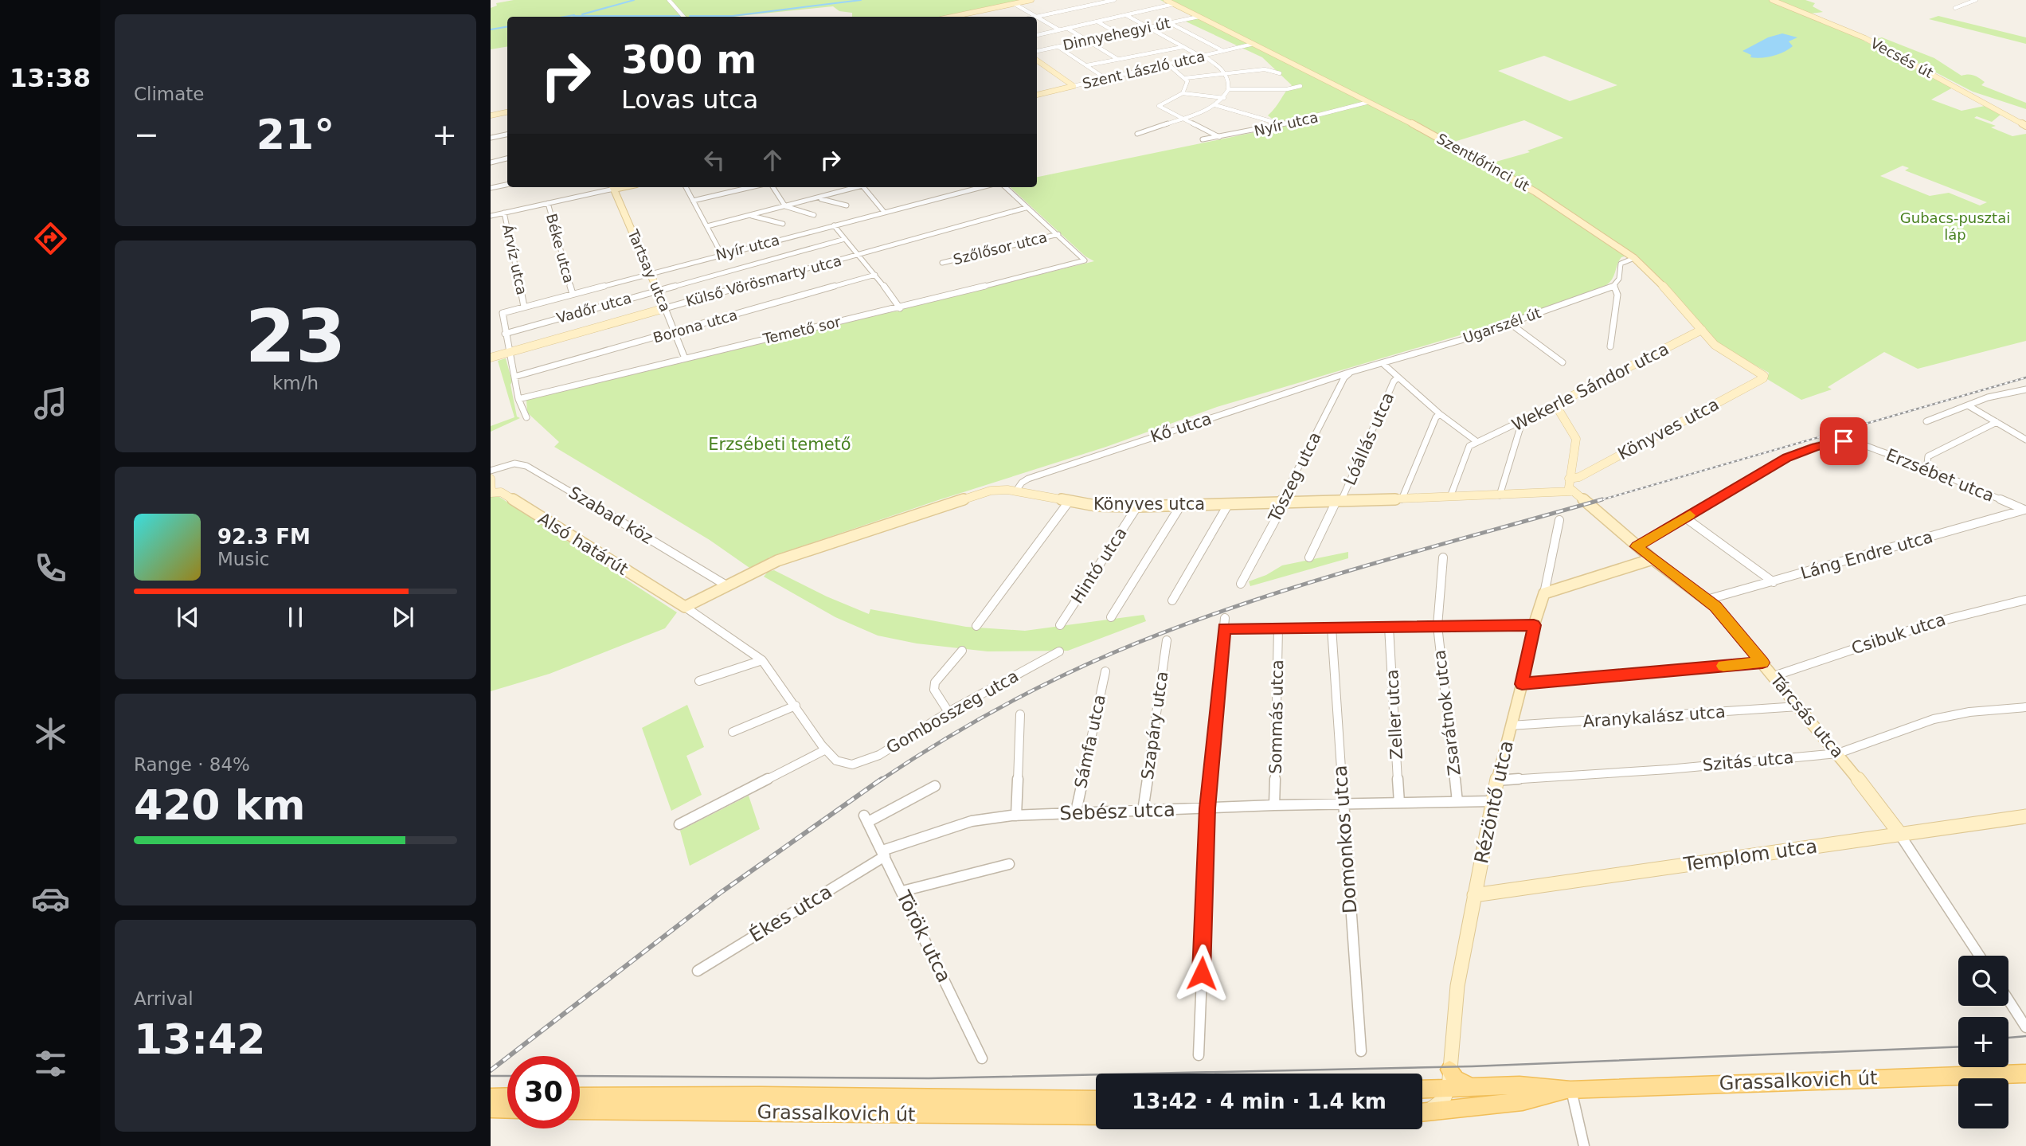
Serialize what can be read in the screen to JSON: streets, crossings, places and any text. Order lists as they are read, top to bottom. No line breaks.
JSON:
{"streets":{"main road":["Szentlőrinci út","Tárcsás utca","Rézöntő utca","Grassalkovich út"],"street":["Dinnyehegyi út","Vecsés út","Szent László utca","Nyír utca","Béke utca","Szőlősor utca","Árvíz utca","Tartsay utca","Külső Vörösmarty utca","Vadőr utca","Ugarszél út","Borona utca","Temető sor","Wekerle Sándor utca","Kő utca","Könyves utca","Lóállás utca","Erzsébet utca","Tószeg utca","Szabad köz","Alsó határút","Láng Endre utca","Hintó utca","Csibuk utca","Gombosszeg utca","Zsarátnok utca","Zeller utca","Sommás utca","Aranykalász utca","Szapáry utca","Sámfa utca","Szitás utca","Sebész utca","Domonkos utca","Templom utca","Ékes utca","Török utca"]},"crossings":[["Dinnyehegyi út","Szentlőrinci út"],["Szent László utca","Szentlőrinci út"],["Nyír utca","Szentlőrinci út"],["Nyír utca","Béke utca"],["Nyír utca","Árvíz utca"],["Nyír utca","Tartsay utca"],["Nyír utca","Vadőr utca"],["Szentlőrinci út","Wekerle Sándor utca"],["Szentlőrinci út","Könyves utca"],["Szőlősor utca","Temető sor"],["Tartsay utca","Külső Vörösmarty utca"],["Tartsay utca","Vadőr utca"],["Tartsay utca","Borona utca"],["Tartsay utca","Temető sor"],["Ugarszél út","Kő utca"],["Ugarszél út","Tószeg utca"],["Kő utca","Könyves utca"],["Kő utca","Tószeg utca"],["Könyves utca","Lóállás utca"],["Könyves utca","Tószeg utca"],["Könyves utca","Szabad köz"],["Könyves utca","Alsó határút"],["Könyves utca","Hintó utca"],["Könyves utca","Tárcsás utca"],["Erzsébet utca","Láng Endre utca"],["Láng Endre utca","Tárcsás utca"],["Csibuk utca","Tárcsás utca"],["Zsarátnok utca","Sebész utca"],["Zeller utca","Sebész utca"],["Tárcsás utca","Aranykalász utca"],["Tárcsás utca","Szitás utca"],["Tárcsás utca","Templom utca"],["Sommás utca","Sebész utca"],["Aranykalász utca","Rézöntő utca"],["Szapáry utca","Sebész utca"],["Sámfa utca","Sebész utca"],["Szitás utca","Rézöntő utca"],["Rézöntő utca","Sebész utca"],["Rézöntő utca","Templom utca"],["Rézöntő utca","Grassalkovich út"],["Sebész utca","Domonkos utca"],["Sebész utca","Ékes utca"],["Sebész utca","Török utca"],["Ékes utca","Török utca"]],"parks":["Gubacs-pusztai láp","Erzsébeti temető"],"page":{"tabs":"13:38","tile":["Climate",["23","km/h"],["Range · 84%","420 km"],["Arrival","13:42"]],"turn":["300 m","Lovas utca"],"heat":["−","21°","+"],"song":["92.3 FM","Music"],"map_buttons":["+","−"],"limit":"30","trip":"13:42 · 4 min · 1.4 km"}}
